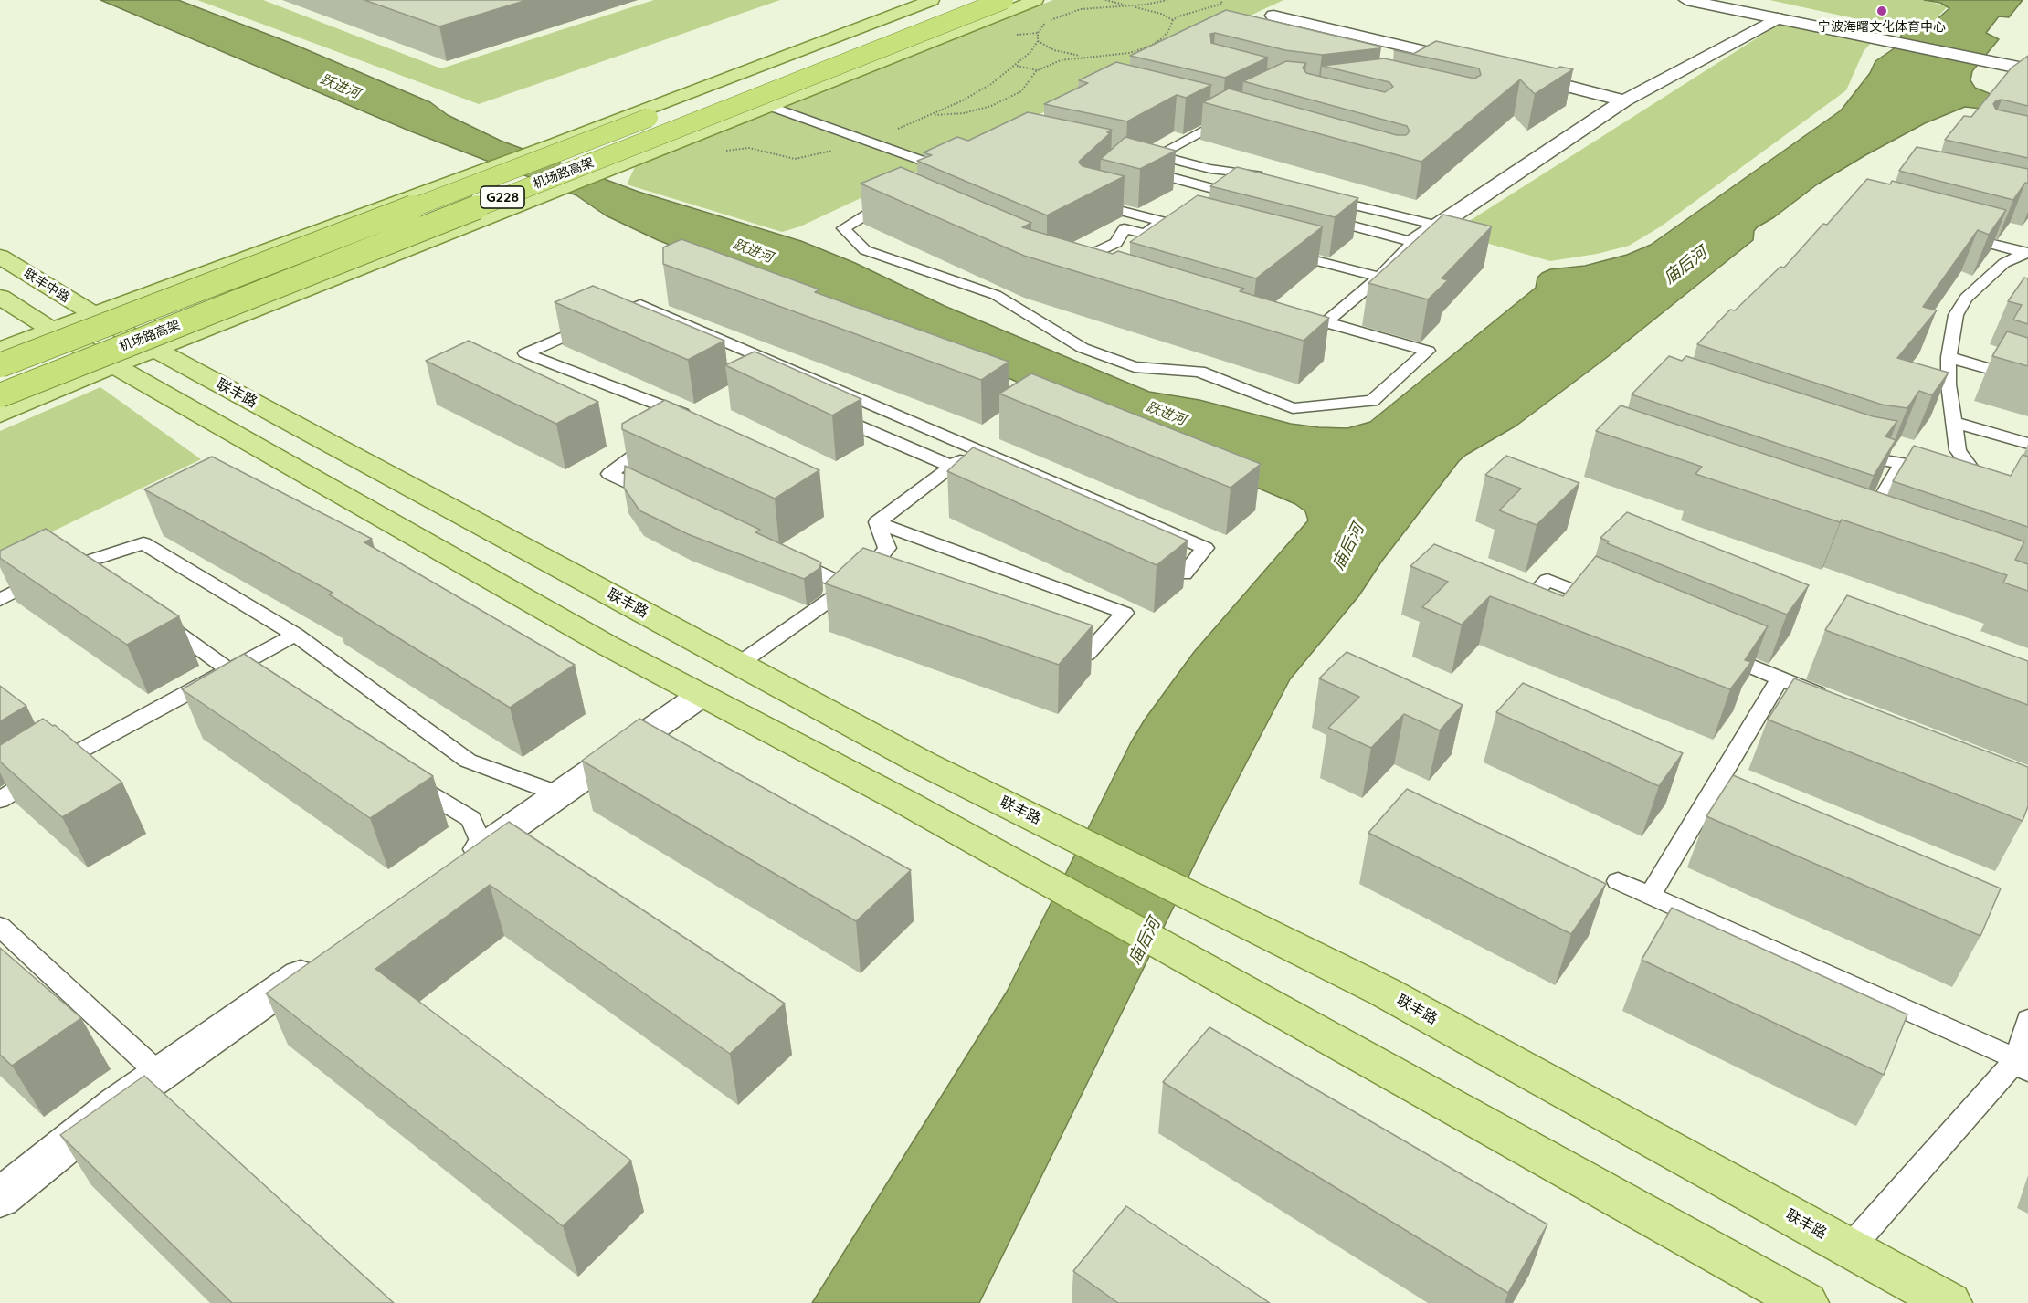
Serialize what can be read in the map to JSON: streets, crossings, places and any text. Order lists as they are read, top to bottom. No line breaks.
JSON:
{"streets":{"highway":["机场路高架","G228"],"main road":["联丰中路","联丰路"]},"crossings":[["联丰中路","联丰路"]],"water":["跃进河","庙后河"],"places":["宁波海曙文化体育中心"]}
